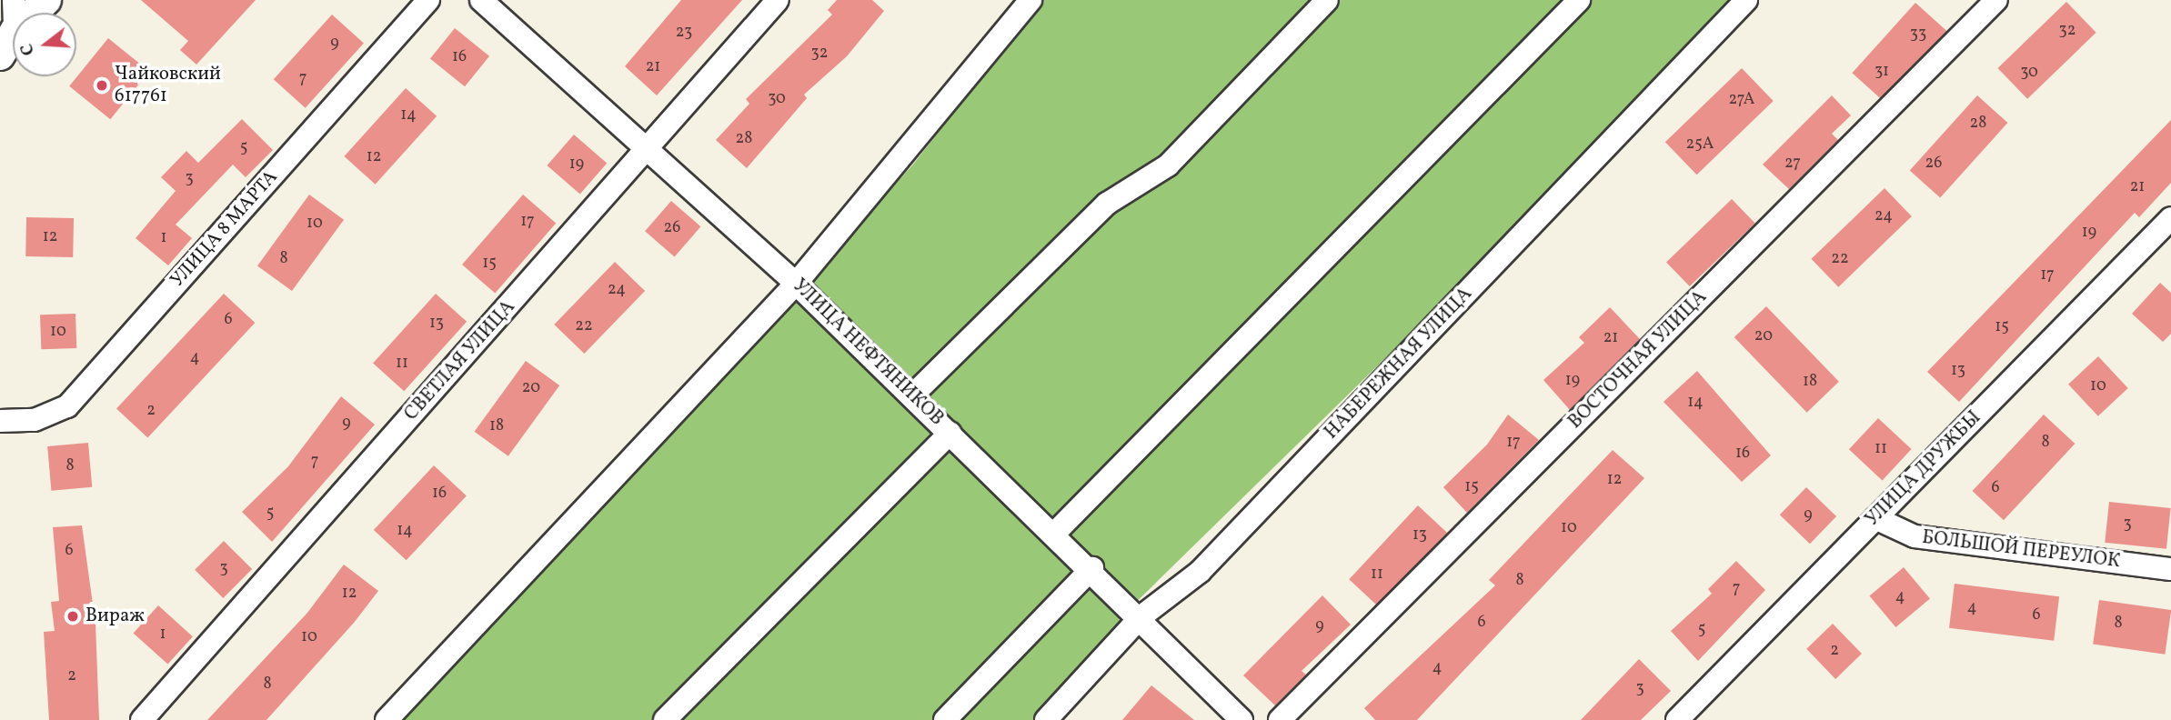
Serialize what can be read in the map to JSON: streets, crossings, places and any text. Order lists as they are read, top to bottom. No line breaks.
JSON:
{"streets":{"street":["УЛИЦА 8 МАРТА","УЛИЦА НЕФТЯНИКОВ","ВОСТОЧНАЯ УЛИЦА","СВЕТЛАЯ УЛИЦА","НАБЕРЕЖНАЯ УЛИЦА","УЛИЦА ДРУЖБЫ","БОЛЬШОЙ ПЕРЕУЛОК"]},"crossings":[["УЛИЦА НЕФТЯНИКОВ","СВЕТЛАЯ УЛИЦА"],["УЛИЦА НЕФТЯНИКОВ","НАБЕРЕЖНАЯ УЛИЦА"],["УЛИЦА ДРУЖБЫ","БОЛЬШОЙ ПЕРЕУЛОК"]],"places":["Чайковский 617761","Вираж"],"house_numbers":["32","23","33","9","32","16","21","31","30","7","30","27А","14","28","28","25А","5","12","27","26","19","3","21","24","17","10","26","19","12","1","8","22","15","17","24","6","13","22","15","10","20","21","4","11","13","19","18","10","20","14","2","9","18","17","8","11","16","7","8","12","15","6","16","5","9","3","10","14","13","6","3","11","8","7","12","4","4","6","6","8","9","5","1","10","2","4","2","8","3"],"north":"left"}
